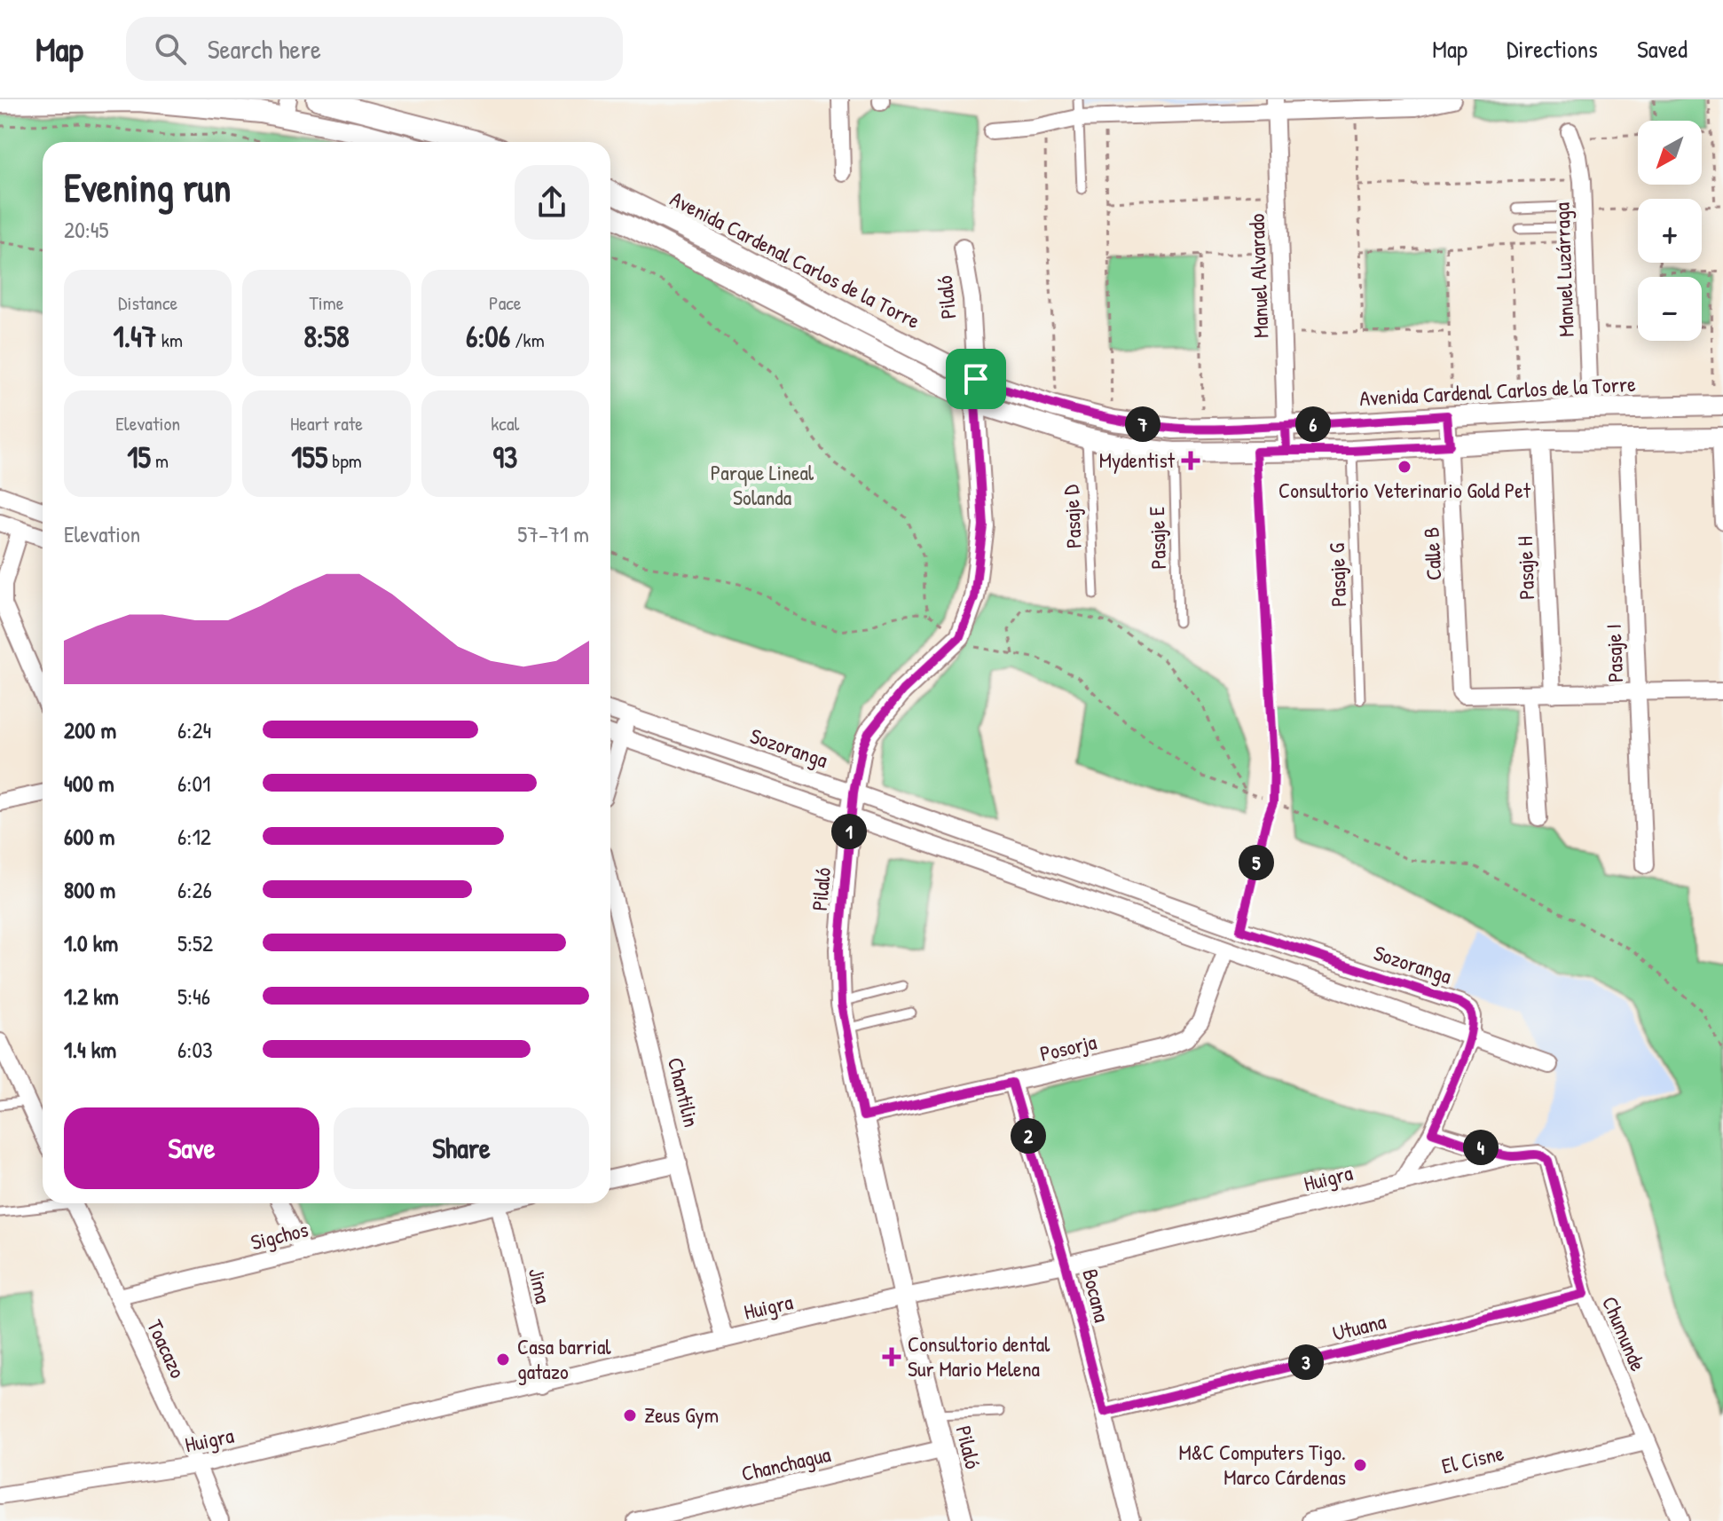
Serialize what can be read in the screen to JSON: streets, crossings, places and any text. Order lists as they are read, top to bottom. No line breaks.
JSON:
{"streets":{"street":["Avenida Cardenal Carlos de la Torre","Manuel Luzárraga","Manuel Alvarado","Pilaló","Calle B","Pasaje H","Pasaje I","Sozoranga","Posorja","Chantilin","Huigra","Sigchos","Jima","Bocana","Utuana","Chumunde","Toacazo","El Cisne","Chanchagua"],"lane":["Pasaje D","Pasaje E","Pasaje G"]},"crossings":[["Avenida Cardenal Carlos de la Torre","Manuel Luzárraga"],["Avenida Cardenal Carlos de la Torre","Manuel Alvarado"],["Avenida Cardenal Carlos de la Torre","Pilaló"],["Avenida Cardenal Carlos de la Torre","Calle B"],["Pilaló","Sozoranga"],["Pilaló","Posorja"],["Pilaló","Huigra"],["Pilaló","Chanchagua"],["Sozoranga","Posorja"],["Posorja","Bocana"],["Chantilin","Huigra"],["Huigra","Jima"],["Huigra","Bocana"],["Huigra","Chumunde"],["Huigra","Toacazo"],["Sigchos","Toacazo"],["Bocana","Utuana"],["Utuana","Chumunde"],["Chumunde","El Cisne"]],"parks":["Parque Lineal Solanda"],"places":{"health":["Mydentist","Consultorio dental Sur Mario Melena"],"other":["Consultorio Veterinario Gold Pet","Casa barrial gatazo","Zeus Gym","M&C Computers Tigo. Marco Cárdenas"]},"north":"bottom left","page":{"header":"Map","search":"Search here","nav":["Map","Directions","Saved"],"map_buttons":["+","−"],"heading":["Evening run","20:45"],"stats":[["Distance","1.47 km"],["Time","8:58"],["Pace","6:06 /km"],["Elevation","15 m"],["Heart rate","155 bpm"],["kcal","93"]],"pins":["6","7","1","5","2","4","3"],"chart":["Elevation","57–71 m"],"list":[{"name":"200 m","note":"6:24"},{"name":"400 m","note":"6:01"},{"name":"600 m","note":"6:12"},{"name":"800 m","note":"6:26"},{"name":"1.0 km","note":"5:52"},{"name":"1.2 km","note":"5:46"},{"name":"1.4 km","note":"6:03"}],"buttons":["Save","Share"]}}
